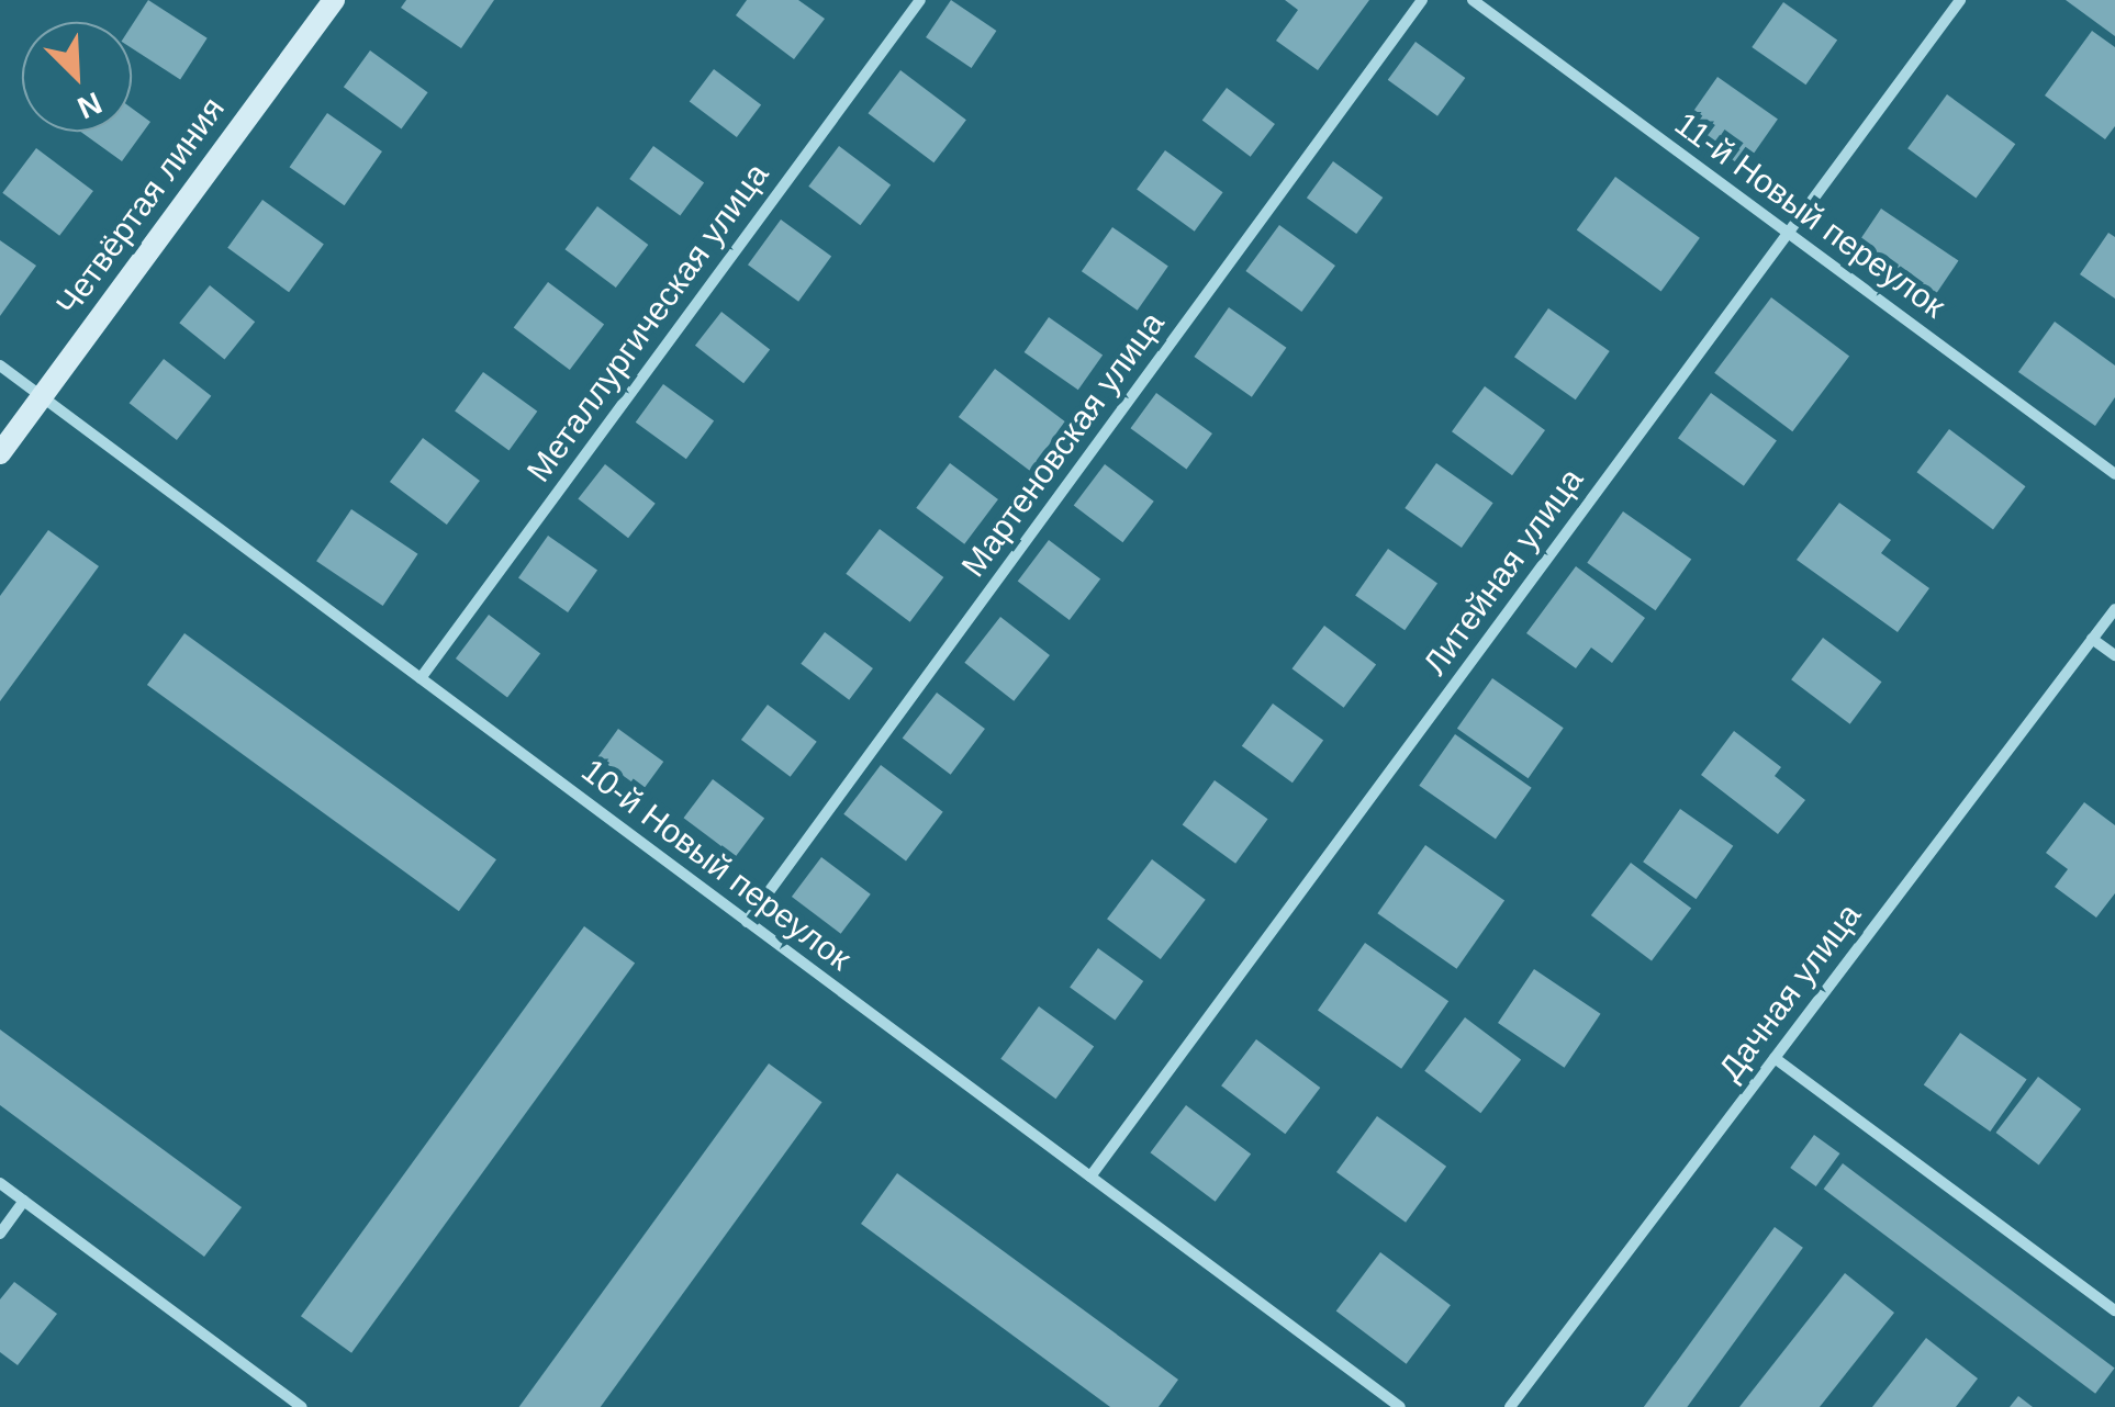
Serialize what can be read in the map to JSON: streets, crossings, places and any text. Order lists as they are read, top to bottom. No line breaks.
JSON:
{"streets":{"street":["Четвёртая линия","11-й Новый переулок","Металлургическая улица","Мартеновская улица","Литейная улица","10-й Новый переулок","Дачная улица"]},"crossings":[["Четвёртая линия","10-й Новый переулок"],["11-й Новый переулок","Литейная улица"],["Металлургическая улица","10-й Новый переулок"],["Мартеновская улица","10-й Новый переулок"],["Литейная улица","10-й Новый переулок"]],"north":"bottom right"}
